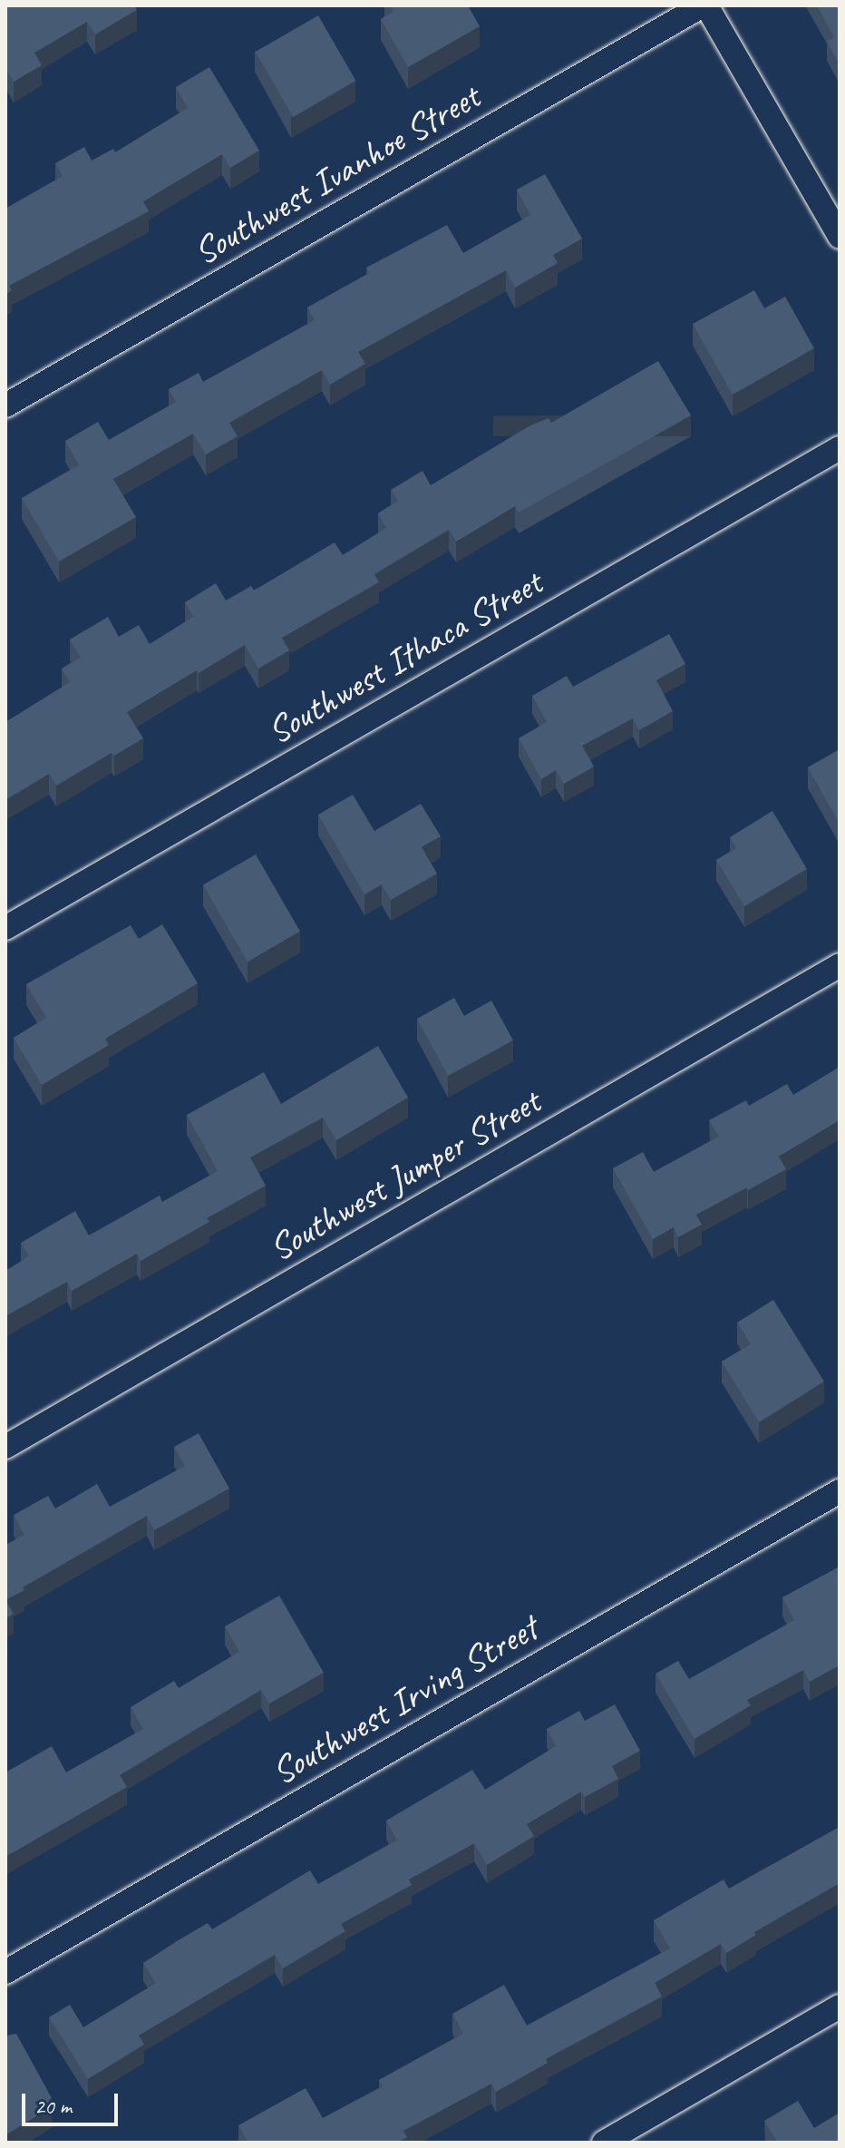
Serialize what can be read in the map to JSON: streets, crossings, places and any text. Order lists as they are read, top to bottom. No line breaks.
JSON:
{"streets":{"street":["Southwest Ivanhoe Street","Southwest Ithaca Street","Southwest Jumper Street","Southwest Irving Street"]},"scale_bar":"20 m"}
